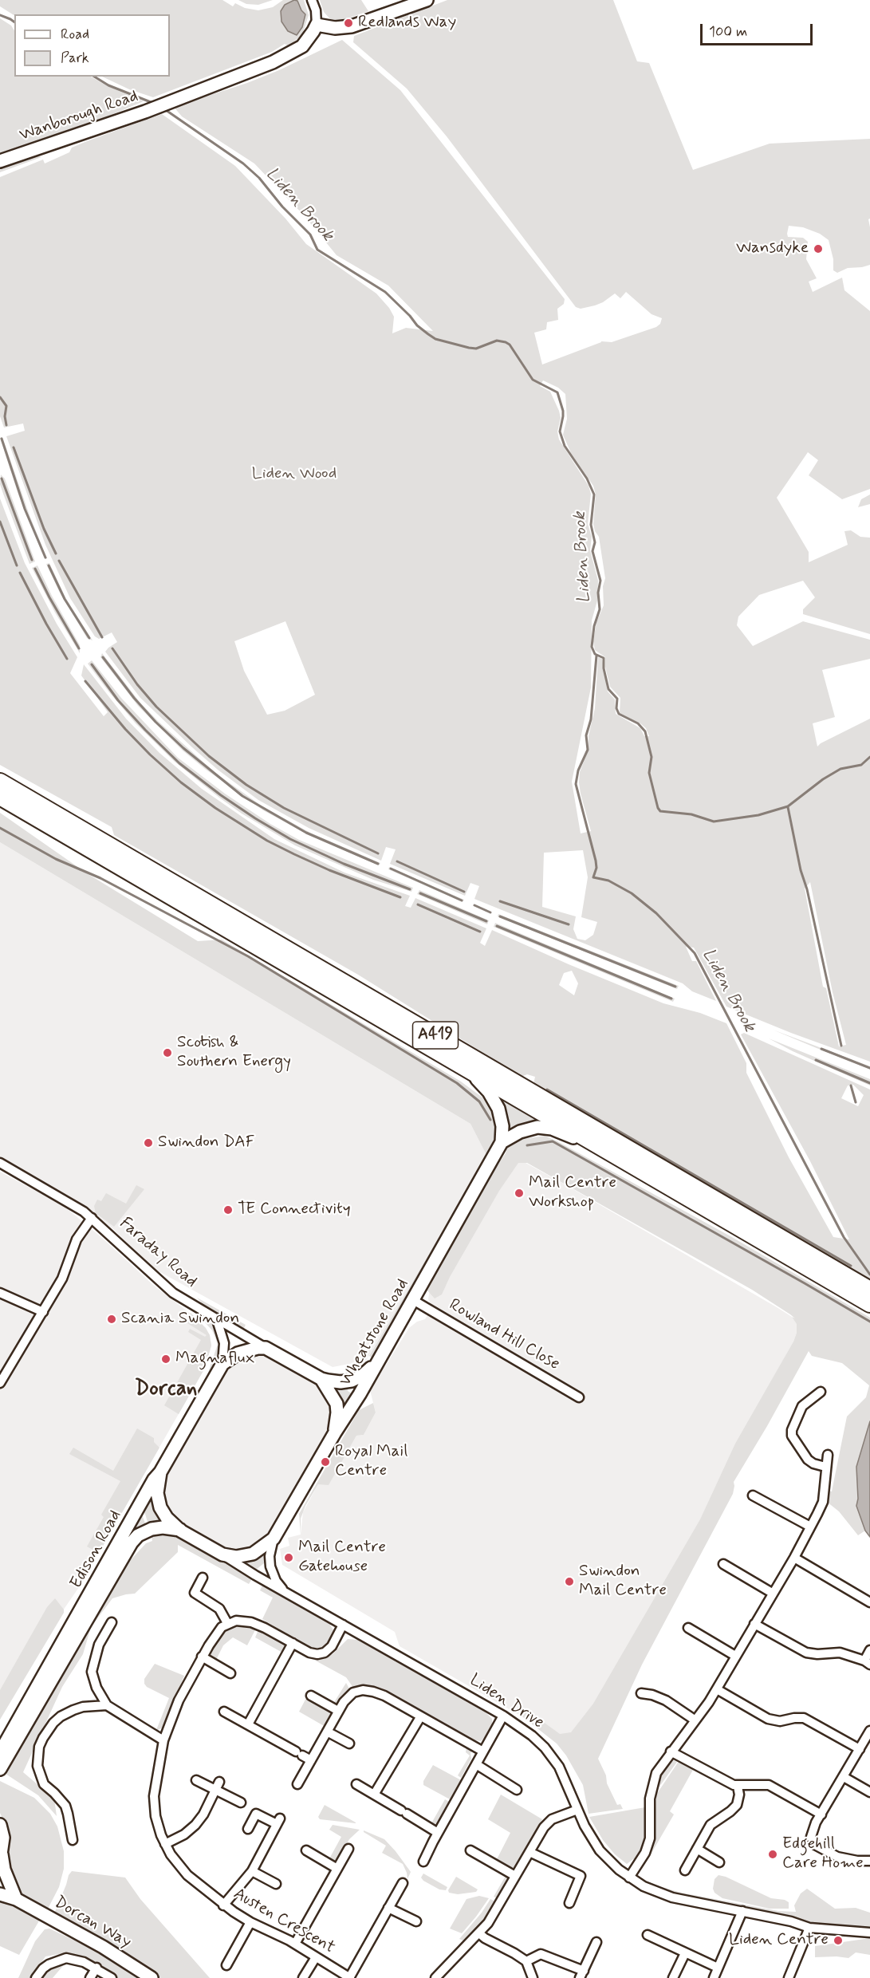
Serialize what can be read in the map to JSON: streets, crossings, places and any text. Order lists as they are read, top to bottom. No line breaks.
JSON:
{"streets":{"highway":["A419"],"main road":["Wanborough Road","Faraday Road","Wheatstone Road","Edison Road","Liden Drive","Dorcan Way"],"street":["Rowland Hill Close","Austen Crescent"]},"crossings":[["Faraday Road","Wheatstone Road"],["Faraday Road","Edison Road"],["Wheatstone Road","Rowland Hill Close"],["Wheatstone Road","Liden Drive"],["Edison Road","Liden Drive"]],"districts":["Dorcan"],"water":["Liden Brook"],"parks":["Liden Wood"],"places":["Redlands Way","Wansdyke","Scotish & Southern Energy","Swindon DAF","Mail Centre Workshop","TE Connectivity","Scania Swindon","Magnaflux","Royal Mail Centre","Mail Centre Gatehouse","Swindon Mail Centre","Edgehill Care Home","Liden Centre"],"legend":["Road","Park"],"scale_bar":"100 m"}
